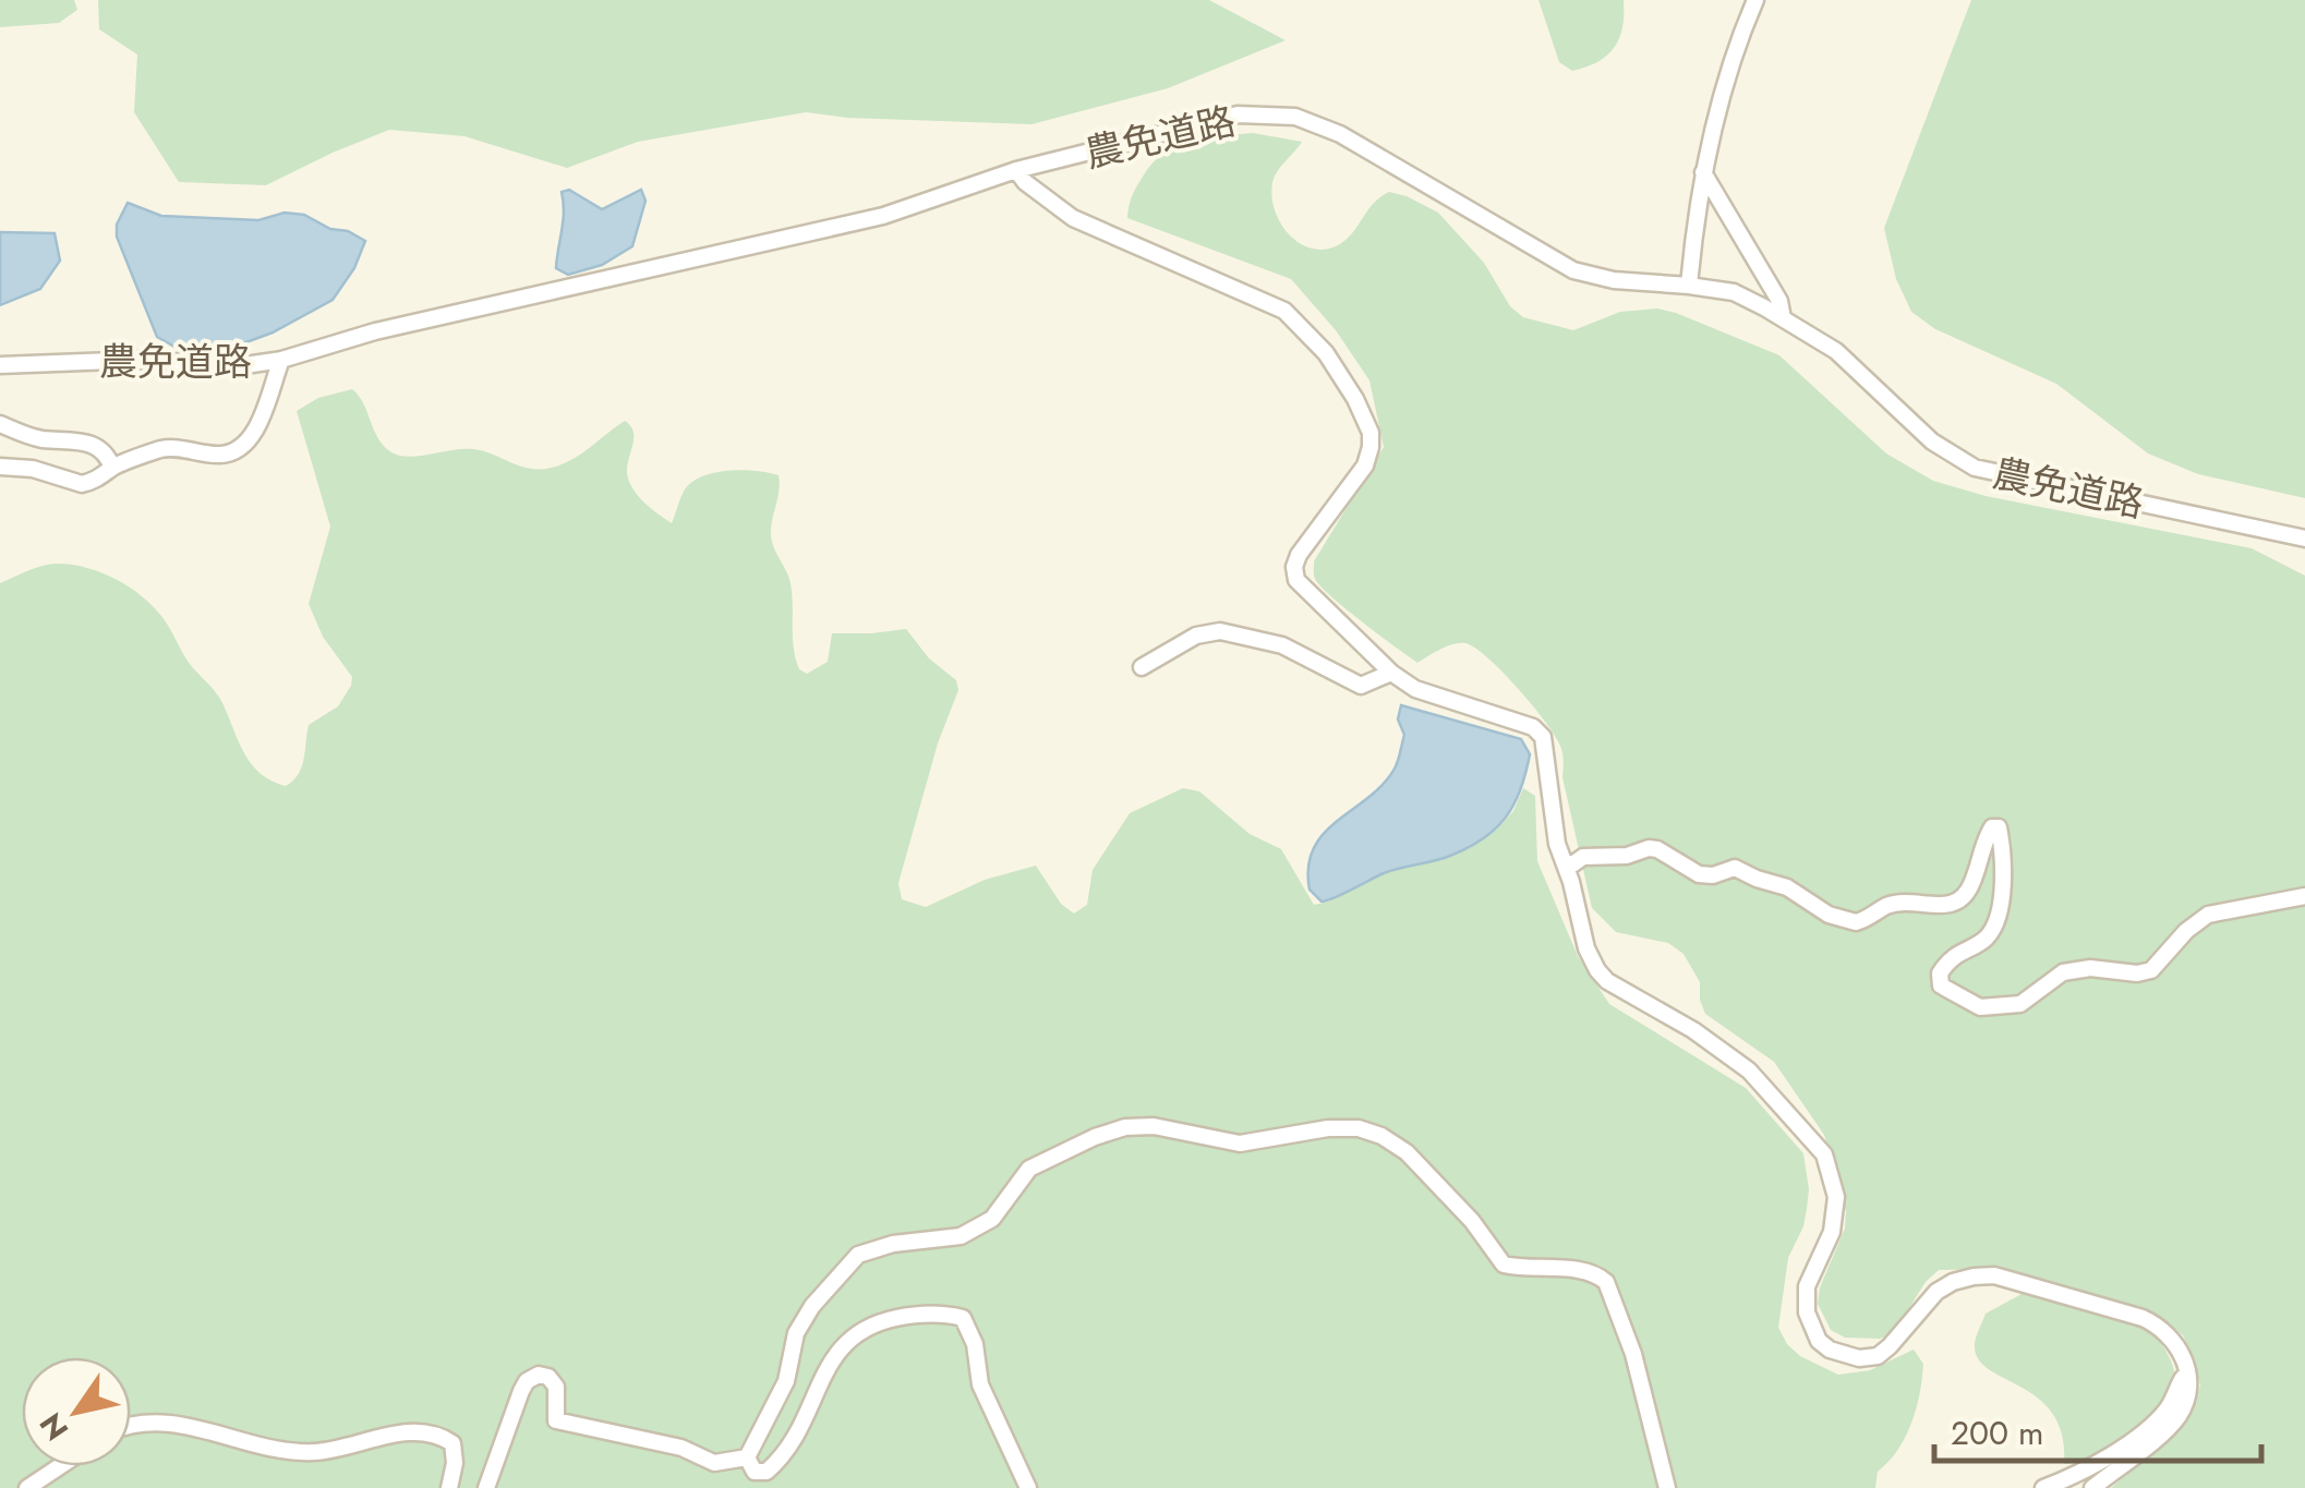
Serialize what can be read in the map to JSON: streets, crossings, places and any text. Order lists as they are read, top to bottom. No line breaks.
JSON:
{"streets":{"street":["農免道路"]},"scale_bar":"200 m","north":"bottom left"}
